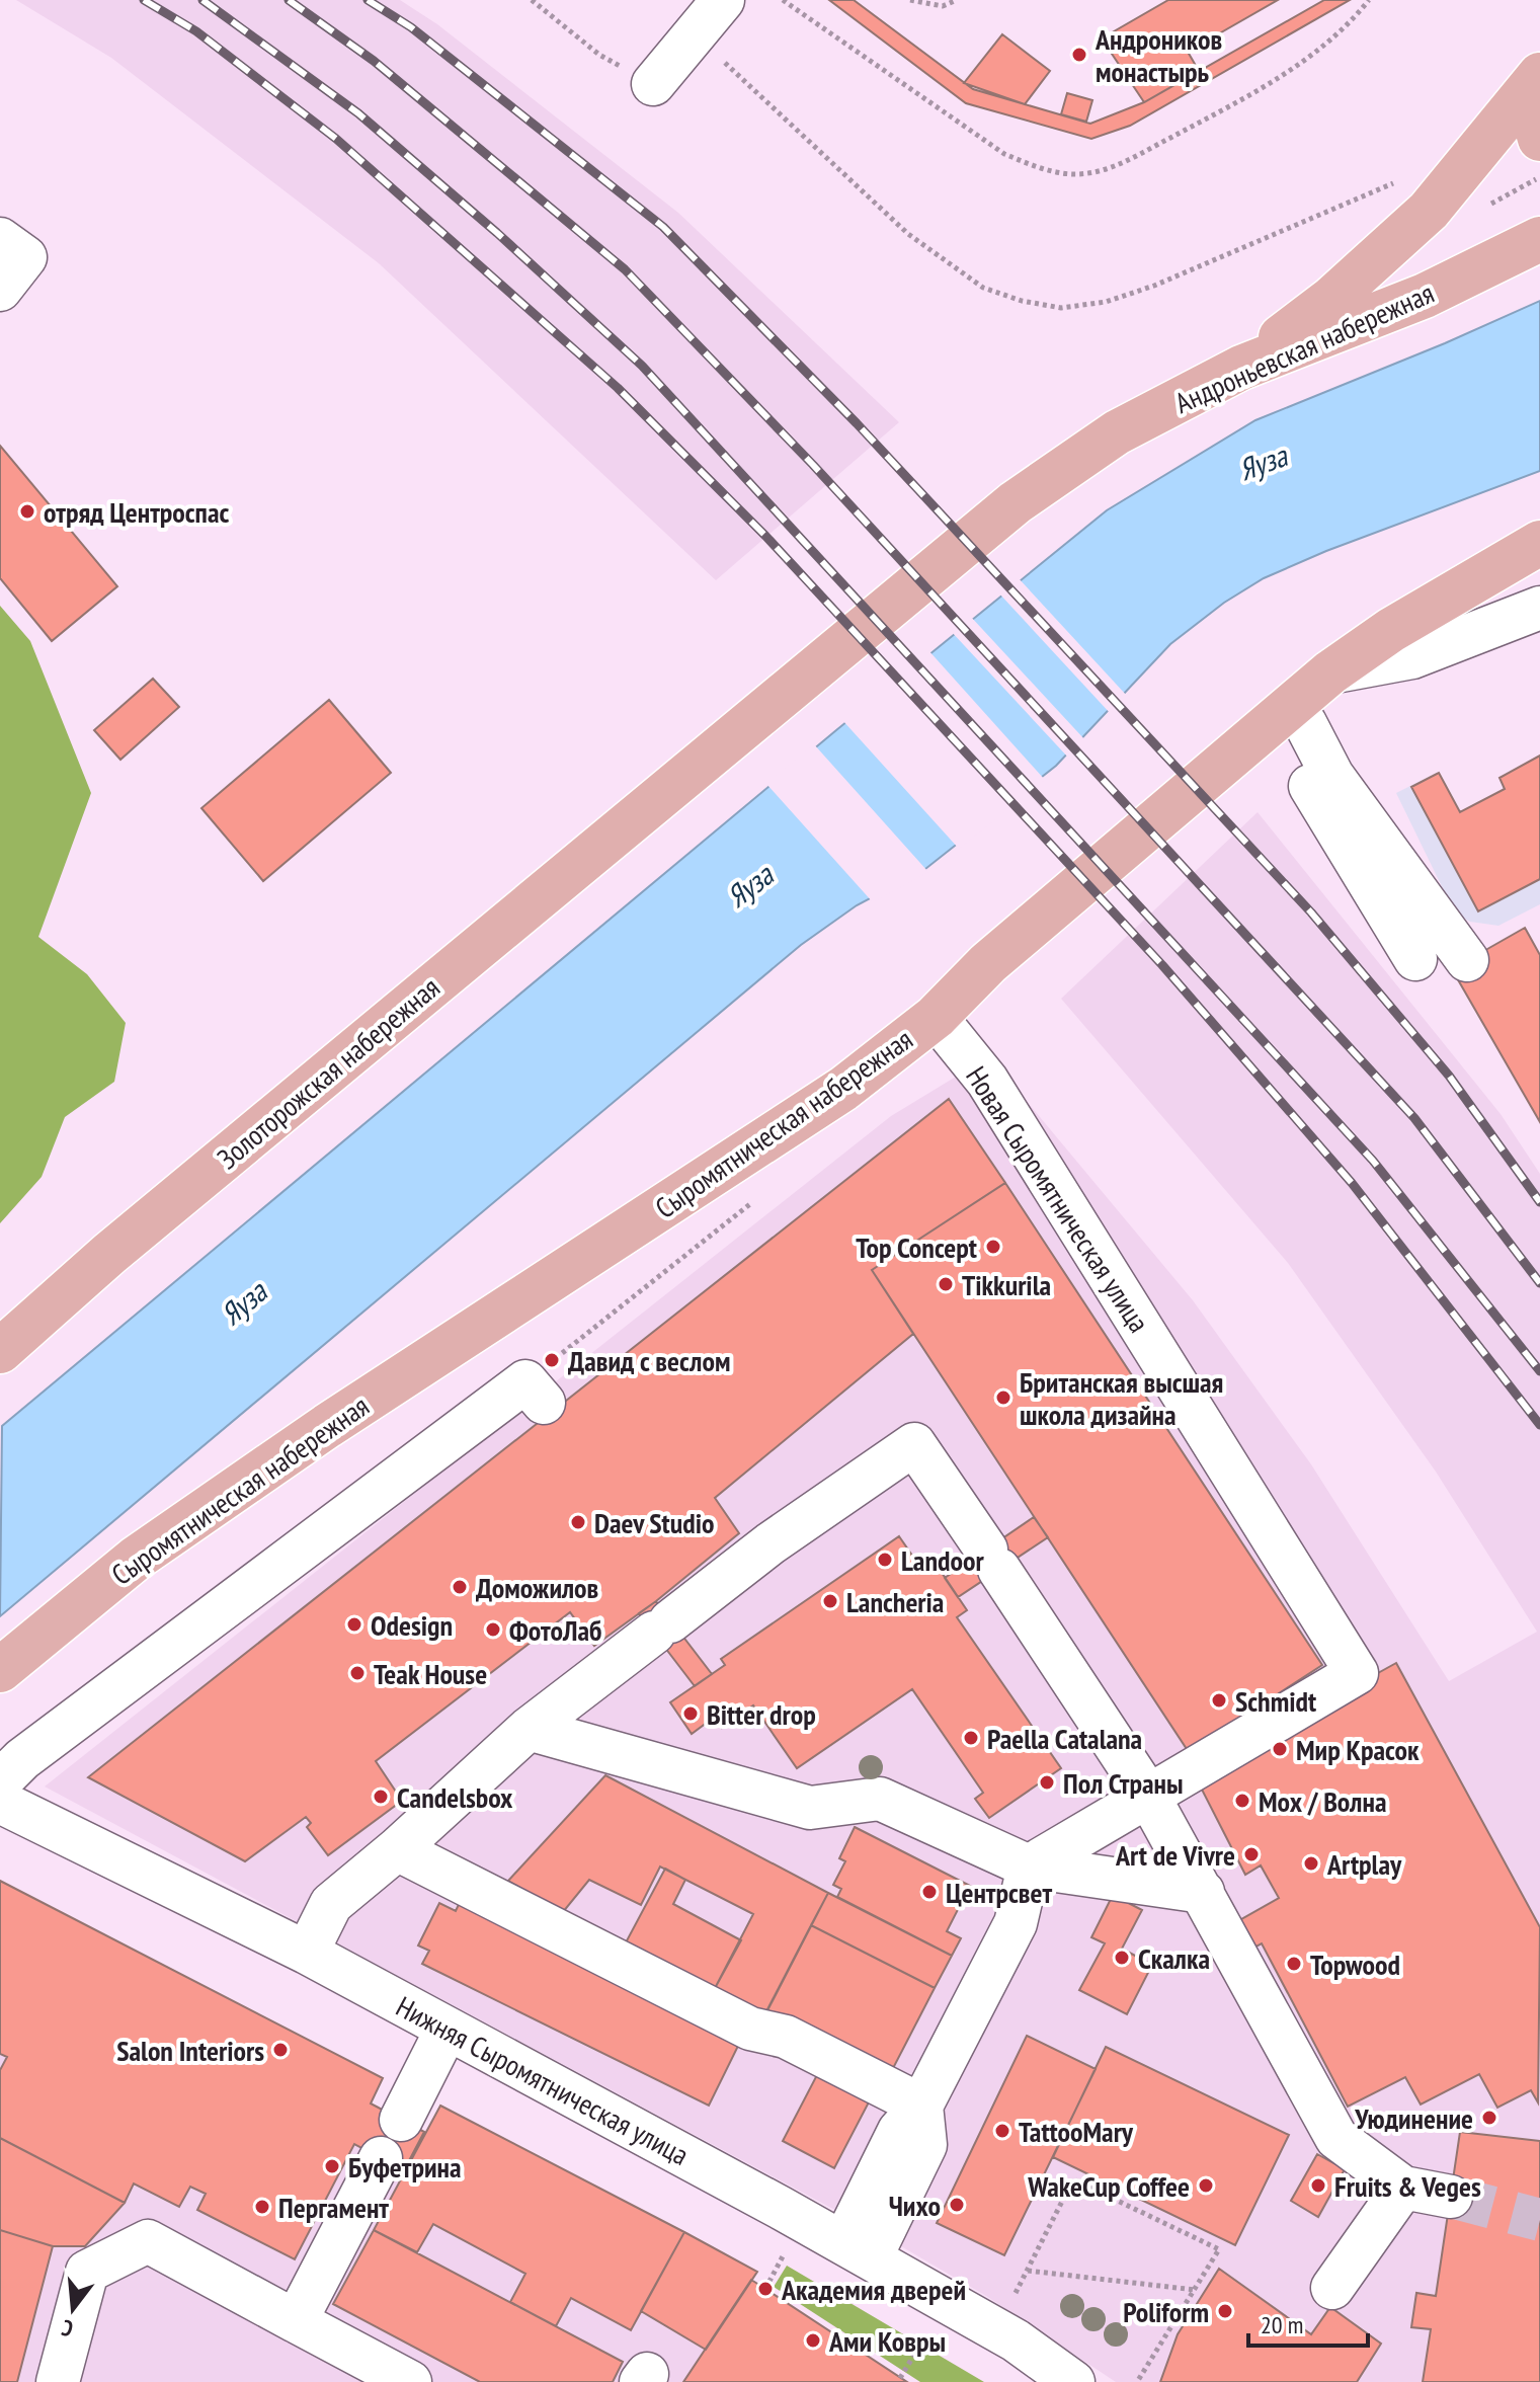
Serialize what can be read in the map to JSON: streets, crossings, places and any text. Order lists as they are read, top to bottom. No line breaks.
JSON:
{"streets":{"main road":["Андроньевская набережная","Золоторожская набережная","Сыромятническая набережная"],"street":["Новая Сыромятническая улица","Нижняя Сыромятническая улица"]},"crossings":[["Андроньевская набережная","Золоторожская набережная"],["Сыромятническая набережная","Новая Сыромятническая улица"]],"water":["Яуза"],"places":["Андроников монастырь","отряд Центроспас","Top Concept","Tikkurila","Давид с веслом","Британская высшая школа дизайна","Daev Studio","Landoor","Доможилов","Lancheria","Odesign","ФотоЛаб","Teak House","Schmidt","Bitter drop","Paella Catalana","Мир Красок","Пол Страны","Candelsbox","Мох / Волна","Art de Vivre","Artplay","Центрсвет","Скалка","Topwood","Salon Interiors","Уюдинение","TattooMary","Буфетрина","WakeCup Coffee","Fruits & Veges","Чихо","Пергамент","Академия дверей","Poliform","Ами Ковры"],"scale_bar":"20 m","north":"bottom"}
